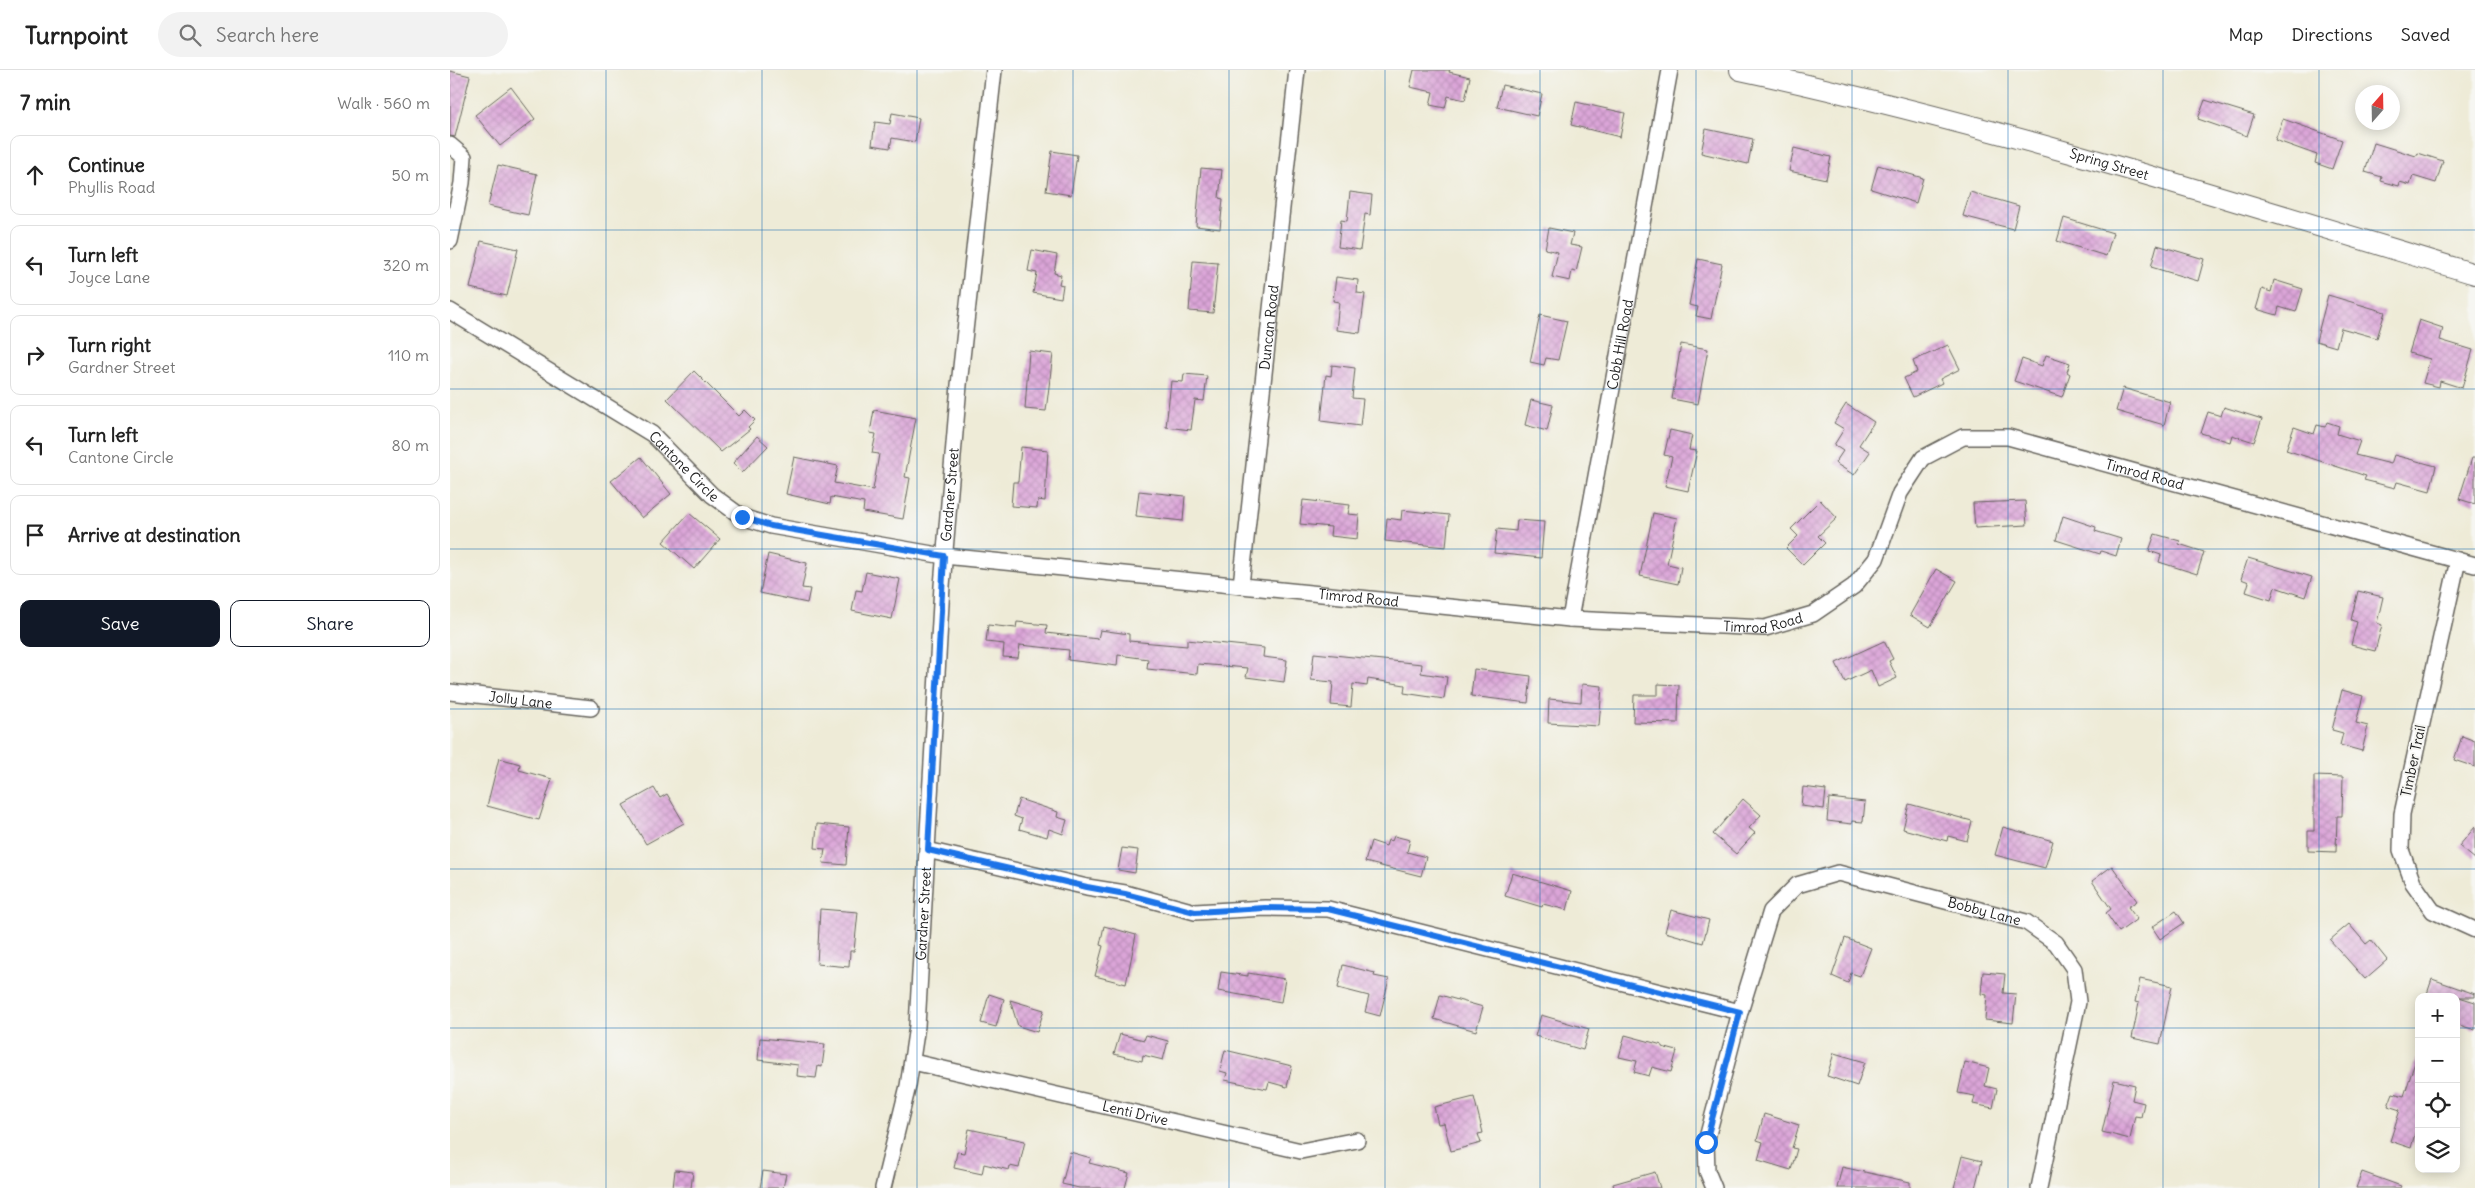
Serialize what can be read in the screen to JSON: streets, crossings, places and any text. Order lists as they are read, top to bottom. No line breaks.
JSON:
{"streets":{"street":["Spring Street","Duncan Road","Cobb Hill Road","Cantone Circle","Timrod Road","Gardner Street","Jolly Lane","Timber Trail","Bobby Lane","Lenti Drive"]},"crossings":[["Duncan Road","Timrod Road"],["Cobb Hill Road","Timrod Road"],["Cantone Circle","Timrod Road"],["Cantone Circle","Gardner Street"],["Timrod Road","Gardner Street"],["Timrod Road","Timber Trail"],["Gardner Street","Lenti Drive"]],"north":"top","page":{"header":"Turnpoint","search":"Search here","nav":["Map","Directions","Saved"],"heading":["7 min","Walk · 560 m"],"list":[["Continue","Phyllis Road","50 m"],["Turn left","Joyce Lane","320 m"],["Turn right","Gardner Street","110 m"],["Turn left","Cantone Circle","80 m"],"Arrive at destination"],"buttons":["Save","Share"],"map_buttons":["+","−"]}}
